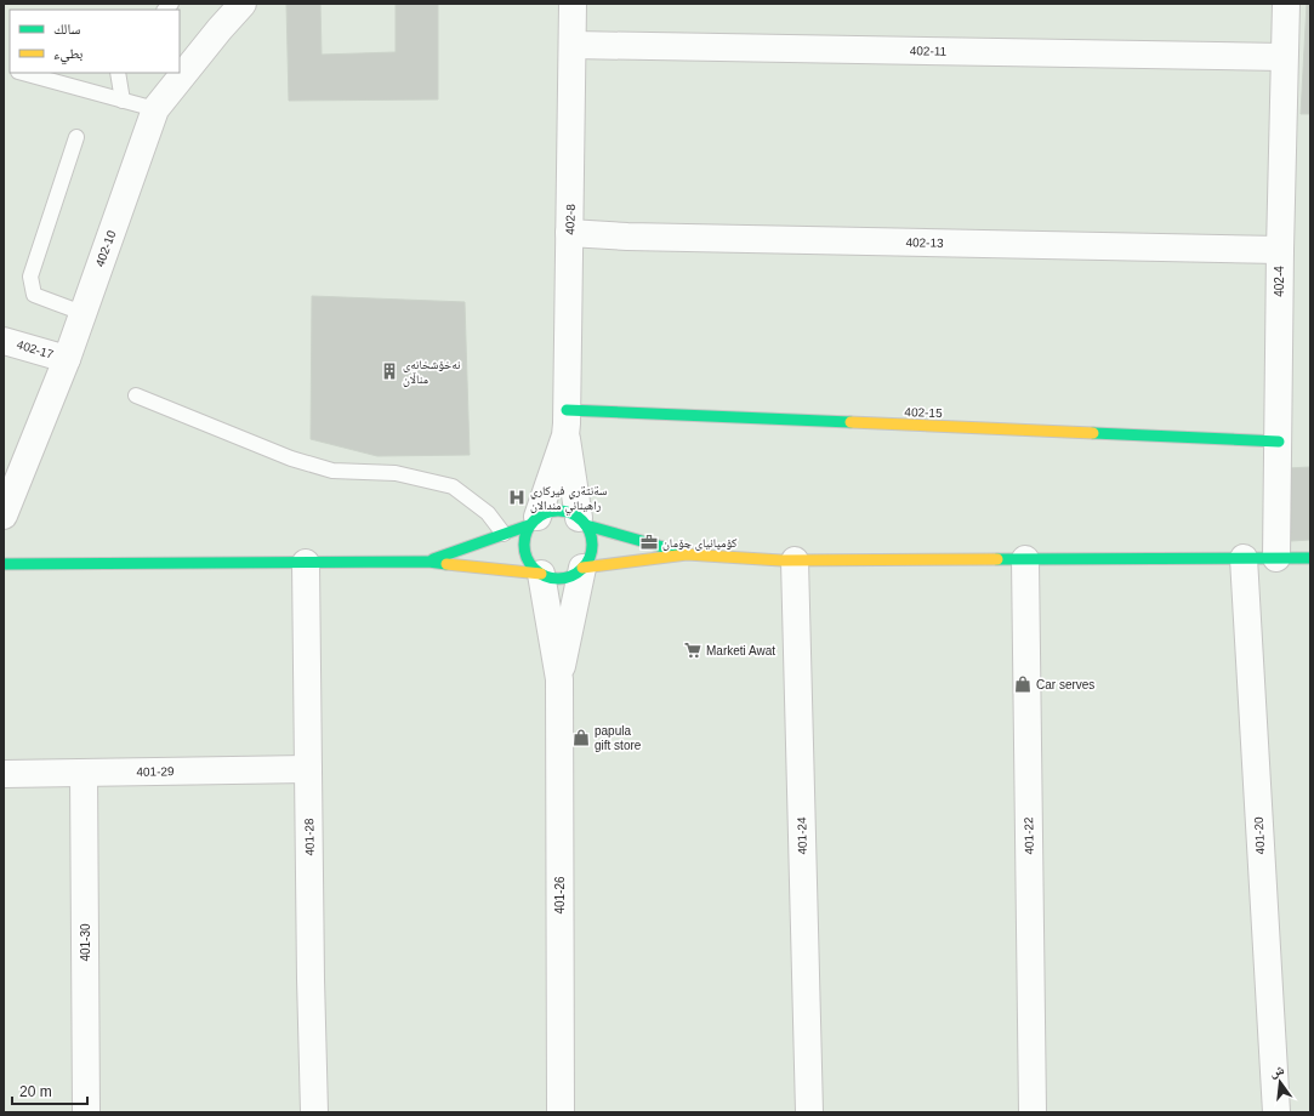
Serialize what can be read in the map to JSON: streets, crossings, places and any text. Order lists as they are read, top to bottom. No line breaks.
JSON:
{"streets":{"street":["402-11","402-8","402-13","402-10","402-4","402-17","402-15","401-29","401-24","401-22","401-20","401-28","401-26","401-30"]},"crossings":[["402-11","402-8"],["402-11","402-4"],["402-8","402-13"],["402-8","402-15"],["402-13","402-4"],["402-10","402-17"],["402-4","402-15"],["401-29","401-28"],["401-29","401-30"]],"places":{"building":["نەخۆشخانەی مناڵان"],"hospital":["سةنتةري فيركاري راهيناني مندالان"],"office":["کۆمپانیای چۆمان"],"supermarket":["Marketi Awat"],"shop":["Car serves","papula gift store"]},"legend":["سالك","بطيء"],"scale_bar":"20 m","north":"top"}
